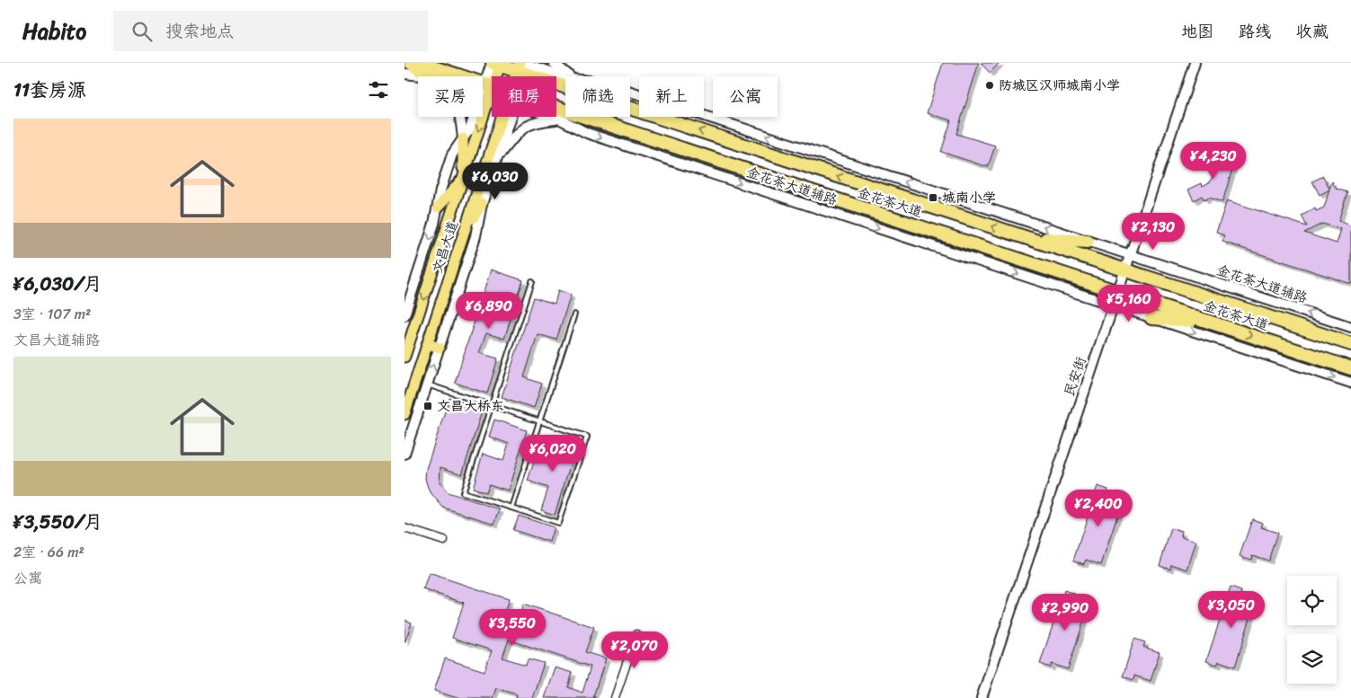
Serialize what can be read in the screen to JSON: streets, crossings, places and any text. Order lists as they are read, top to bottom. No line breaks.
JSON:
{"streets":{"highway":["金花茶大道"],"main road":["文昌大道"],"street":["金花茶大道辅路","民安街"]},"crossings":[["金花茶大道辅路","金花茶大道"],["金花茶大道辅路","民安街"],["金花茶大道","文昌大道"],["金花茶大道","民安街"]],"places":{"other":["防城区汉师城南小学"],"transit":["城南小学","文昌大桥东"]},"page":{"header":"Habito","search":"搜索地点","nav":["地图","路线","收藏"],"heading":"11套房源","chip":["买房","租房","筛选","新上","公寓"],"list":[{"name":"¥6,030/月","note":"3室 · 107 m² · 文昌大道辅路"},{"name":"¥3,550/月","note":"2室 · 66 m² · 公寓"}],"price":["¥4,230","¥6,030","¥2,130","¥5,160","¥6,890","¥6,020","¥2,400","¥3,050","¥2,990","¥3,550","¥2,070"]}}
